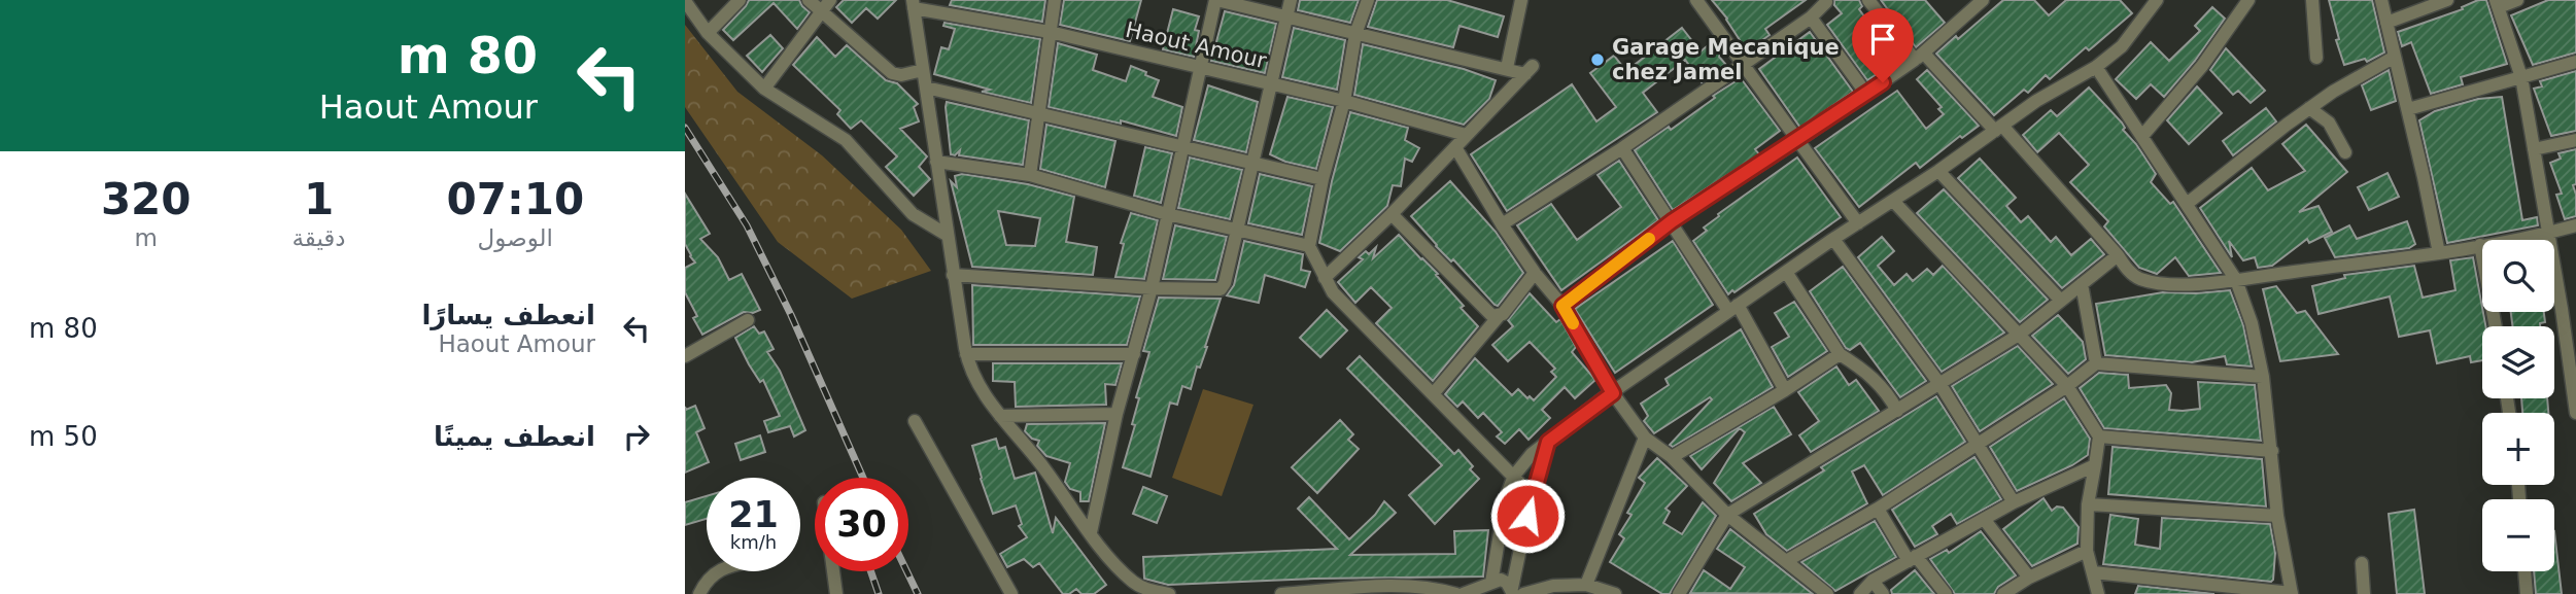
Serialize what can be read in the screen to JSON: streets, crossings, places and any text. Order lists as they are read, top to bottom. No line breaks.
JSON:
{"streets":{"street":["Haout Amour"]},"places":["Garage Mecanique chez Jamel"],"page":{"turn":["80 m","Haout Amour"],"eta":["07:10","الوصول","1","دقيقة","320","m"],"map_buttons":["+","−"],"list":[{"name":"انعطف يسارًا","note":"Haout Amour","value":"80 m"},{"name":"انعطف يمينًا","value":"50 m"}],"speed":"21 km/h","limit":"30"}}
